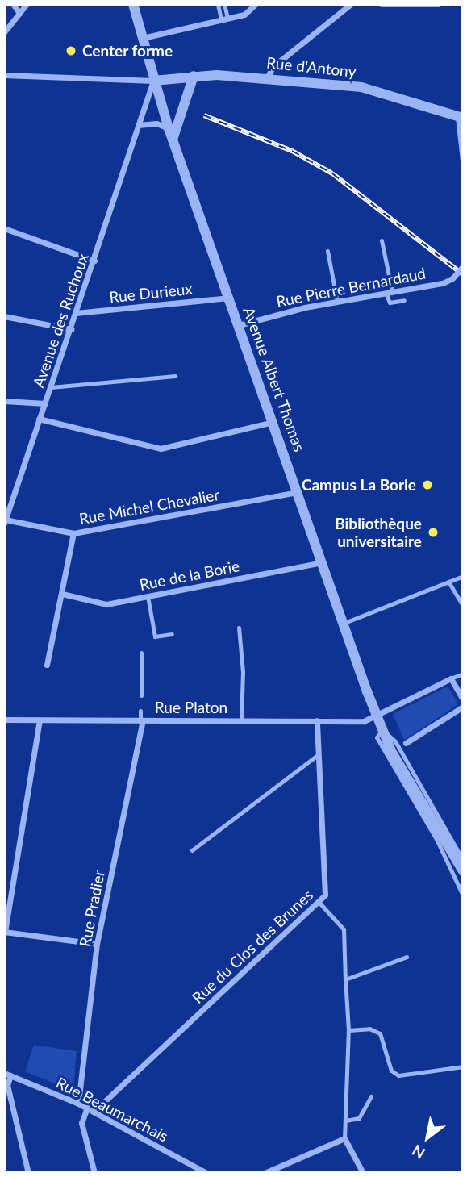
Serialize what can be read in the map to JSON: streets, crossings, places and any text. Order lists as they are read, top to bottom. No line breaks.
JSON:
{"streets":{"street":["Rue d'Antony","Rue Pierre Bernardaud","Rue Durieux","Avenue des Ruchoux","Avenue Albert Thomas","Rue Michel Chevalier","Rue de la Borie","Rue Platon","Rue Pradier","Rue du Clos des Brunes","Rue Beaumarchais"]},"crossings":[["Rue d'Antony","Avenue des Ruchoux"],["Rue d'Antony","Avenue Albert Thomas"],["Rue Pierre Bernardaud","Avenue Albert Thomas"],["Rue Durieux","Avenue des Ruchoux"],["Rue Durieux","Avenue Albert Thomas"],["Avenue des Ruchoux","Avenue Albert Thomas"],["Avenue des Ruchoux","Rue Michel Chevalier"],["Avenue Albert Thomas","Rue Michel Chevalier"],["Avenue Albert Thomas","Rue de la Borie"],["Avenue Albert Thomas","Rue Platon"],["Rue Platon","Rue Pradier"],["Rue Platon","Rue du Clos des Brunes"],["Rue Pradier","Rue Beaumarchais"],["Rue du Clos des Brunes","Rue Beaumarchais"]],"places":["Center forme","Campus La Borie","Bibliothèque universitaire"],"north":"bottom left"}
